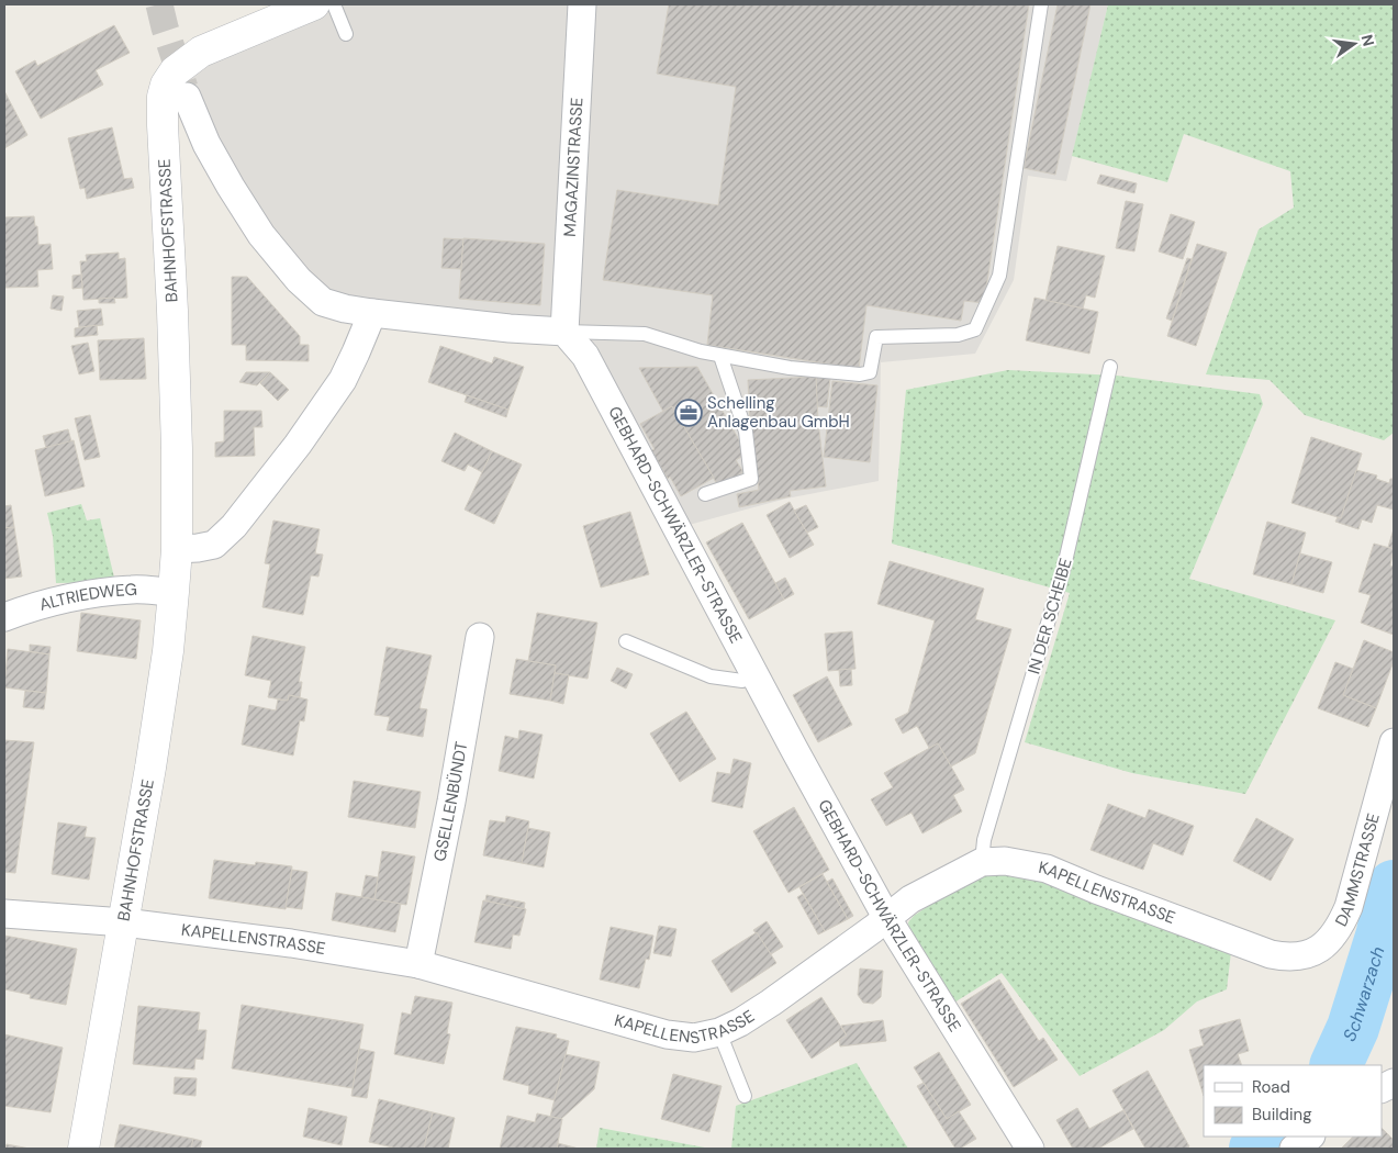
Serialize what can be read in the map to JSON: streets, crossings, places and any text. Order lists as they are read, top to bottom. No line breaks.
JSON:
{"streets":{"street":["MAGAZINSTRASSE","BAHNHOFSTRASSE","GEBHARD-SCHWÄRZLER-STRASSE","ALTRIEDWEG","GSELLENBÜNDT","DAMMSTRASSE","KAPELLENSTRASSE"],"lane":["IN DER SCHEIBE"]},"crossings":[["MAGAZINSTRASSE","GEBHARD-SCHWÄRZLER-STRASSE"],["BAHNHOFSTRASSE","ALTRIEDWEG"],["BAHNHOFSTRASSE","KAPELLENSTRASSE"],["GEBHARD-SCHWÄRZLER-STRASSE","KAPELLENSTRASSE"],["IN DER SCHEIBE","KAPELLENSTRASSE"],["GSELLENBÜNDT","KAPELLENSTRASSE"],["DAMMSTRASSE","KAPELLENSTRASSE"]],"water":["Schwarzach"],"places":{"office":["Schelling Anlagenbau GmbH"]},"legend":["Road","Building"],"north":"right"}
